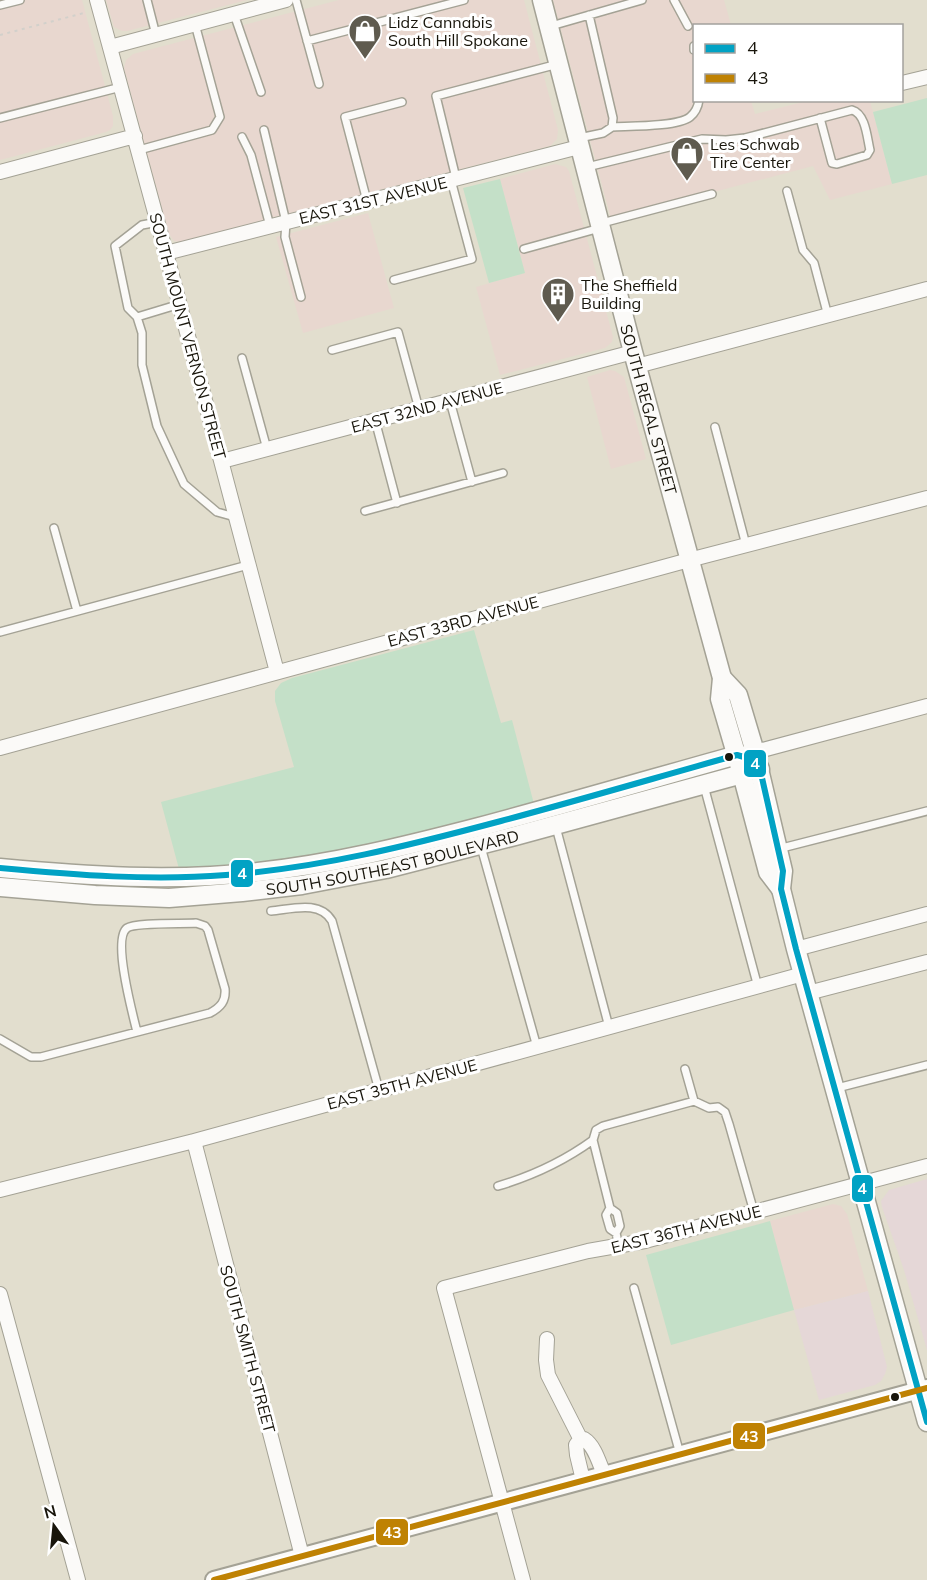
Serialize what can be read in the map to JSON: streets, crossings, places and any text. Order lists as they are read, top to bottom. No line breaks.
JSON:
{"streets":{"main road":["SOUTH REGAL STREET","SOUTH SOUTHEAST BOULEVARD"],"street":["EAST 31ST AVENUE","SOUTH MOUNT VERNON STREET","EAST 32ND AVENUE","EAST 33RD AVENUE","EAST 35TH AVENUE","EAST 36TH AVENUE","SOUTH SMITH STREET"]},"crossings":[["EAST 31ST AVENUE","SOUTH MOUNT VERNON STREET"],["EAST 31ST AVENUE","SOUTH REGAL STREET"],["SOUTH MOUNT VERNON STREET","EAST 32ND AVENUE"],["SOUTH MOUNT VERNON STREET","EAST 33RD AVENUE"],["EAST 32ND AVENUE","SOUTH REGAL STREET"],["SOUTH REGAL STREET","EAST 33RD AVENUE"],["SOUTH REGAL STREET","SOUTH SOUTHEAST BOULEVARD"],["SOUTH REGAL STREET","EAST 35TH AVENUE"],["SOUTH REGAL STREET","EAST 36TH AVENUE"],["EAST 35TH AVENUE","SOUTH SMITH STREET"]],"places":{"shop":["Lidz Cannabis South Hill Spokane","Les Schwab Tire Center"],"building":["The Sheffield Building"]},"lines":["transit line 4","transit line 43"],"legend":["4","43"],"north":"top"}
